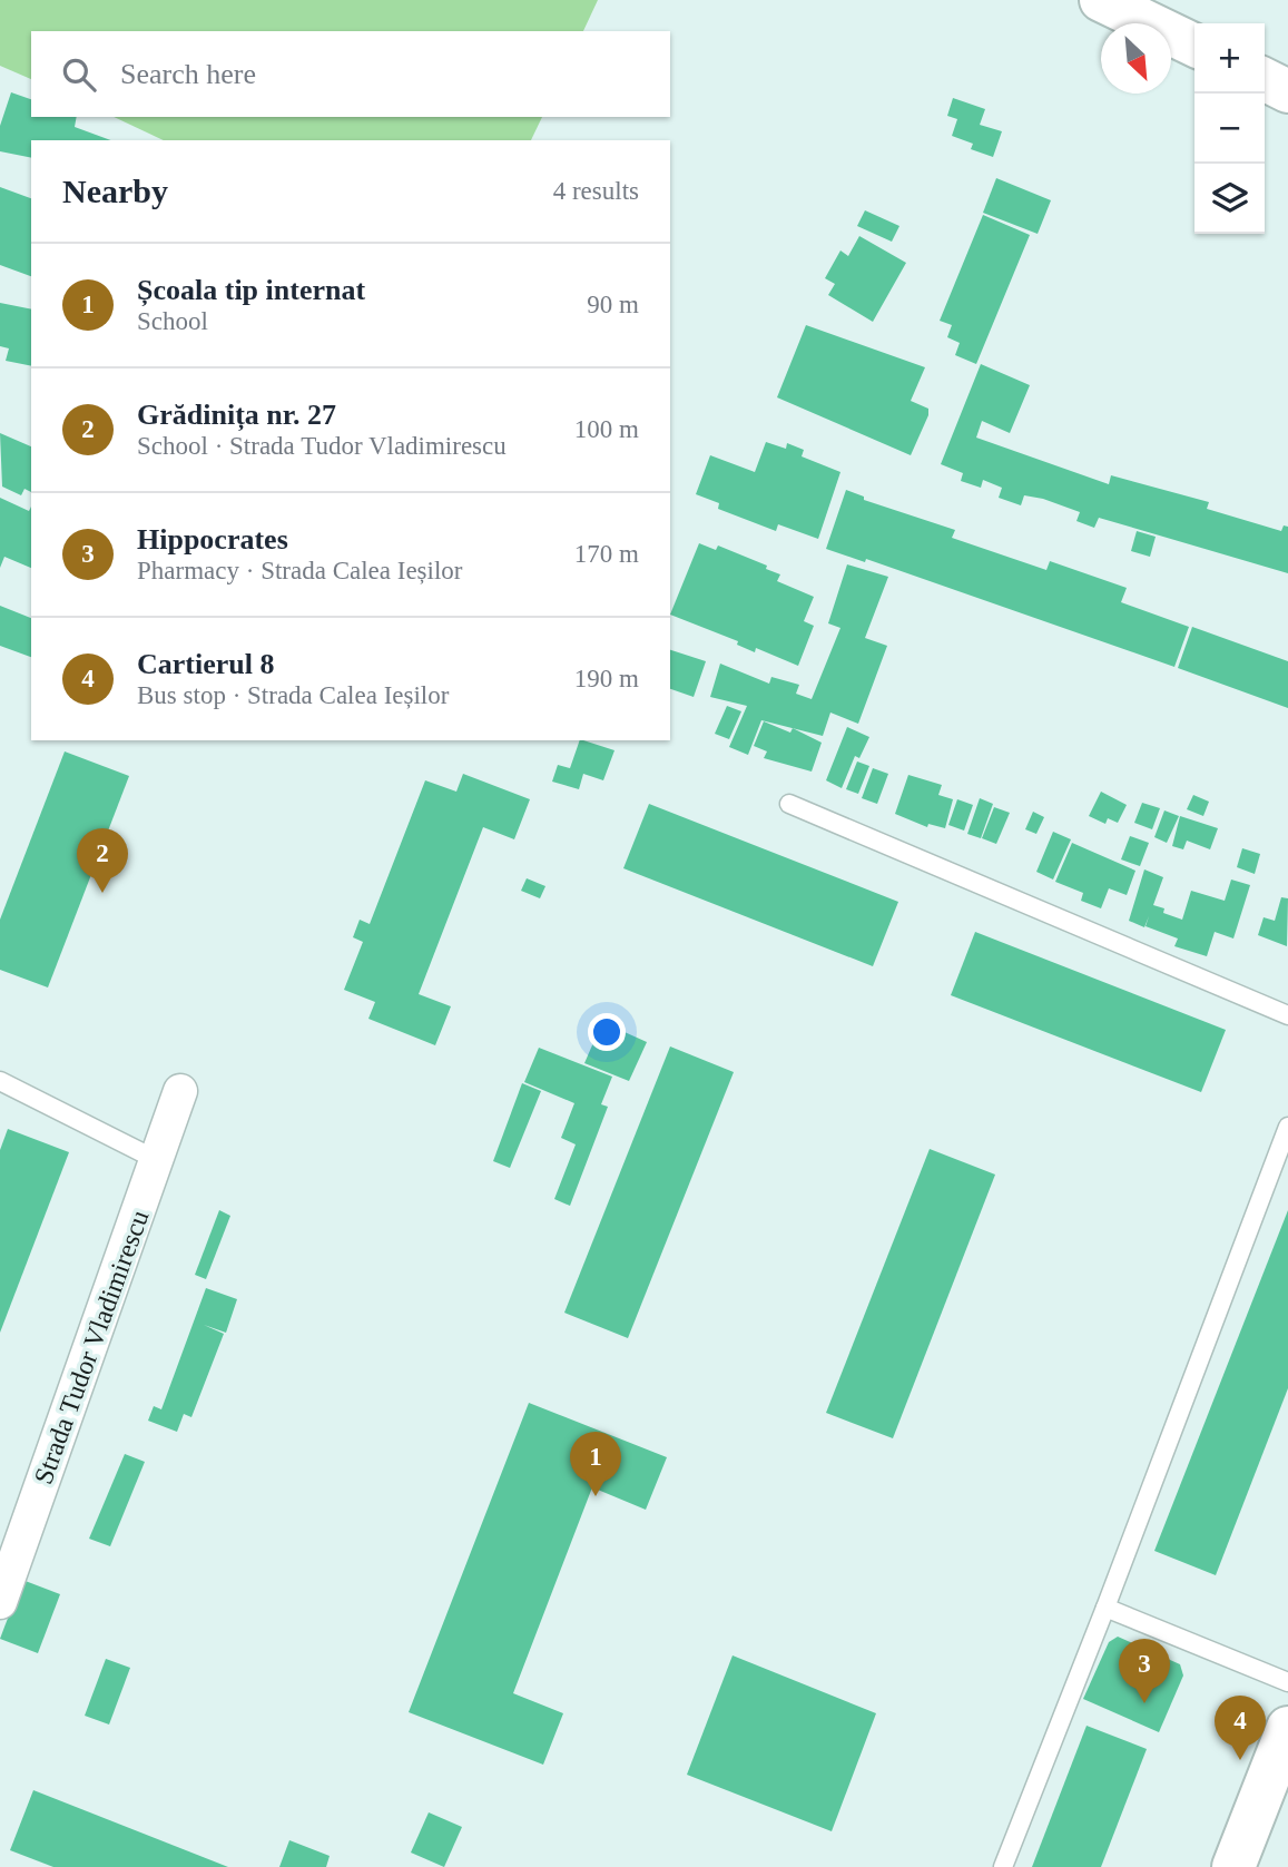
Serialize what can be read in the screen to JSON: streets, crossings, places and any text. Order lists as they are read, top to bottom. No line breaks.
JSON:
{"streets":{"street":["Strada Tudor Vladimirescu"]},"north":"bottom right","page":{"map_buttons":["+","−"],"search":"Search here","heading":["Nearby","4 results"],"list":[{"mark":"1","name":"Școala tip internat","note":"School","value":"90 m"},{"mark":"2","name":"Grădinița nr. 27","note":"School · Strada Tudor Vladimirescu","value":"100 m"},{"mark":"3","name":"Hippocrates","note":"Pharmacy · Strada Calea Ieșilor","value":"170 m"},{"mark":"4","name":"Cartierul 8","note":"Bus stop · Strada Calea Ieșilor","value":"190 m"}],"pins":["2","1","3","4"]}}
